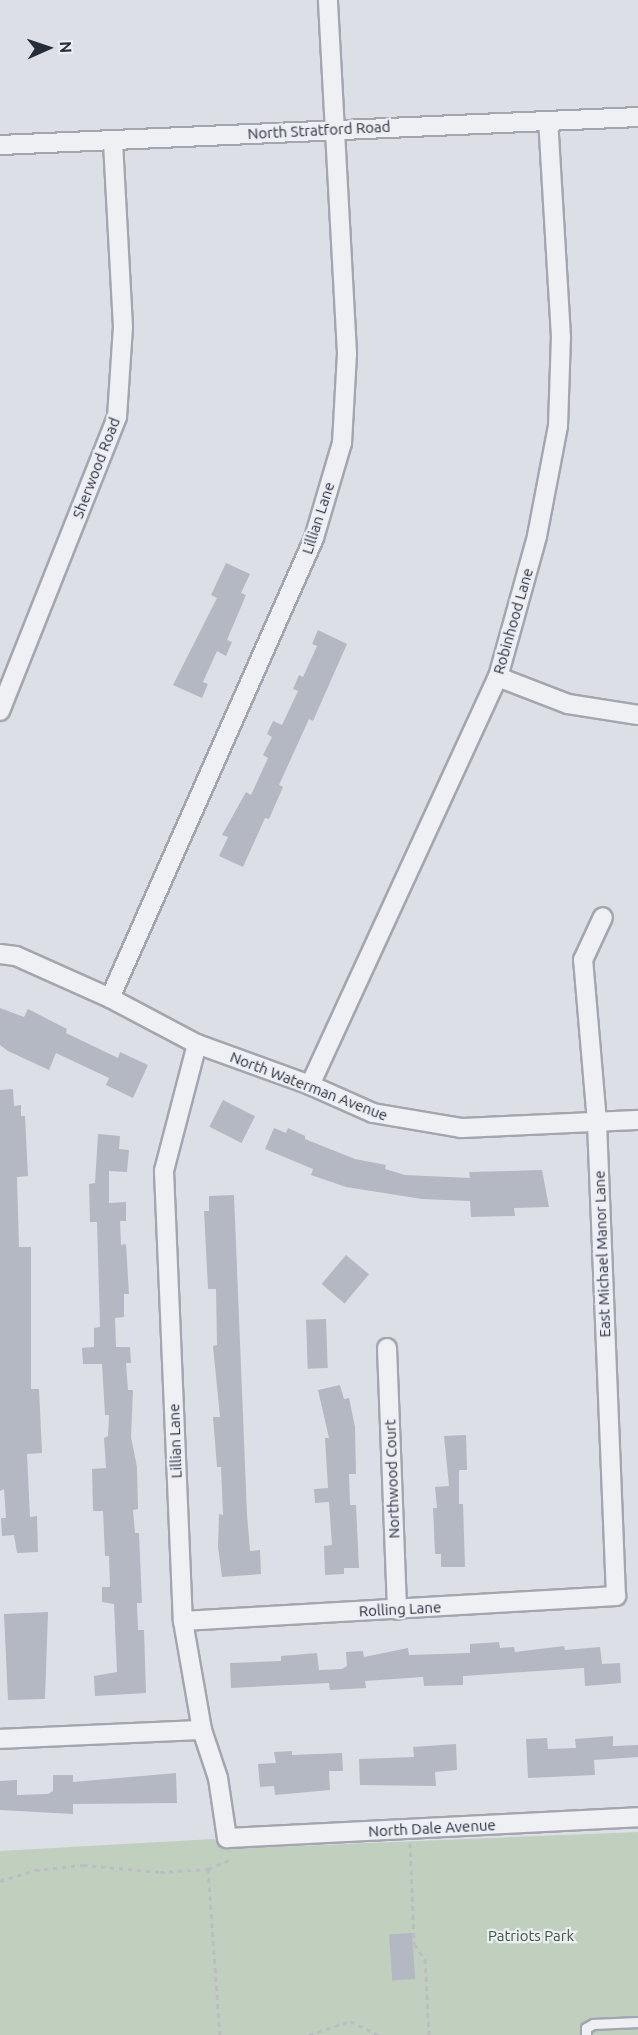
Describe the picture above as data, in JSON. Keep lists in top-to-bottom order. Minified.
{"streets":{"street":["North Stratford Road","Sherwood Road","Lillian Lane","Robinhood Lane","North Waterman Avenue","East Michael Manor Lane","Northwood Court","Rolling Lane","North Dale Avenue"]},"crossings":[["North Stratford Road","Sherwood Road"],["North Stratford Road","Lillian Lane"],["North Stratford Road","Robinhood Lane"],["Lillian Lane","North Waterman Avenue"],["Lillian Lane","Rolling Lane"],["Lillian Lane","North Dale Avenue"],["Robinhood Lane","North Waterman Avenue"],["North Waterman Avenue","East Michael Manor Lane"],["East Michael Manor Lane","Rolling Lane"],["Northwood Court","Rolling Lane"]],"parks":["Patriots Park"],"north":"right"}
